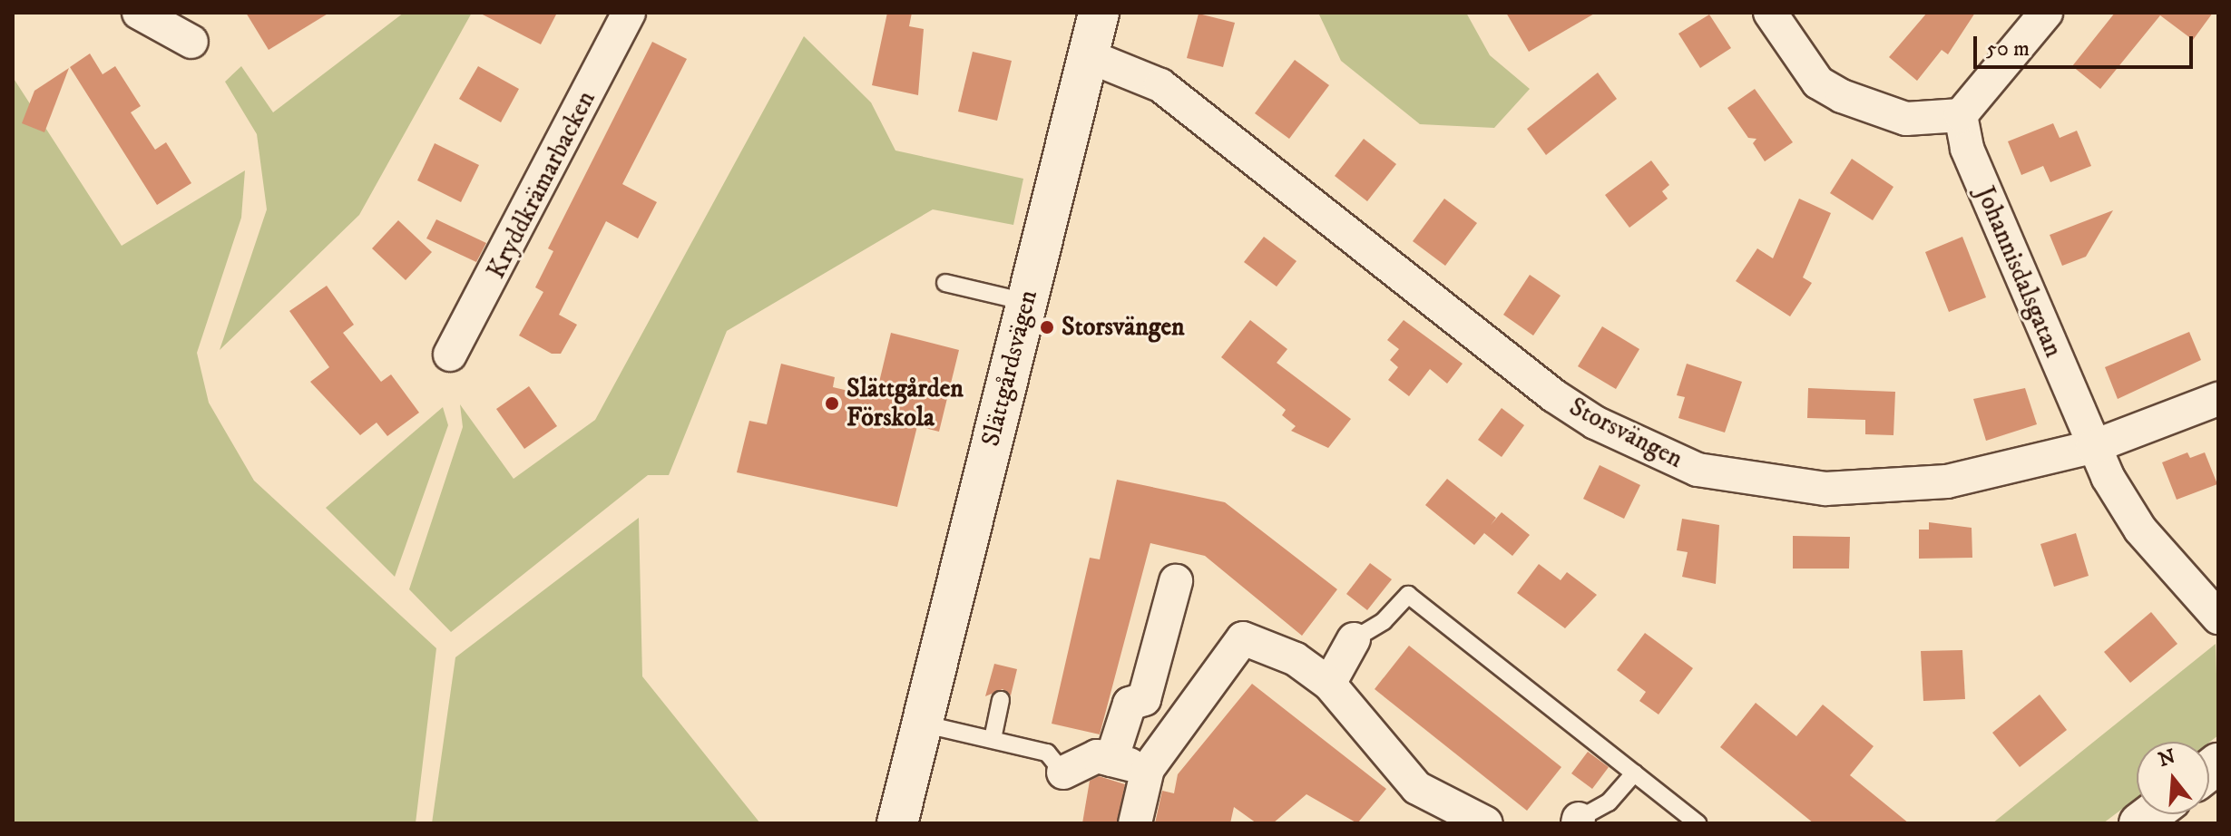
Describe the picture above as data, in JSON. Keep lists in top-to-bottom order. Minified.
{"streets":{"street":["Kryddkrämarbacken","Johannisdalsgatan","Slättgårdsvägen","Storsvängen"]},"crossings":[["Johannisdalsgatan","Storsvängen"],["Slättgårdsvägen","Storsvängen"]],"places":["Storsvängen","Slättgården Förskola"],"scale_bar":"50 m","north":"top"}
